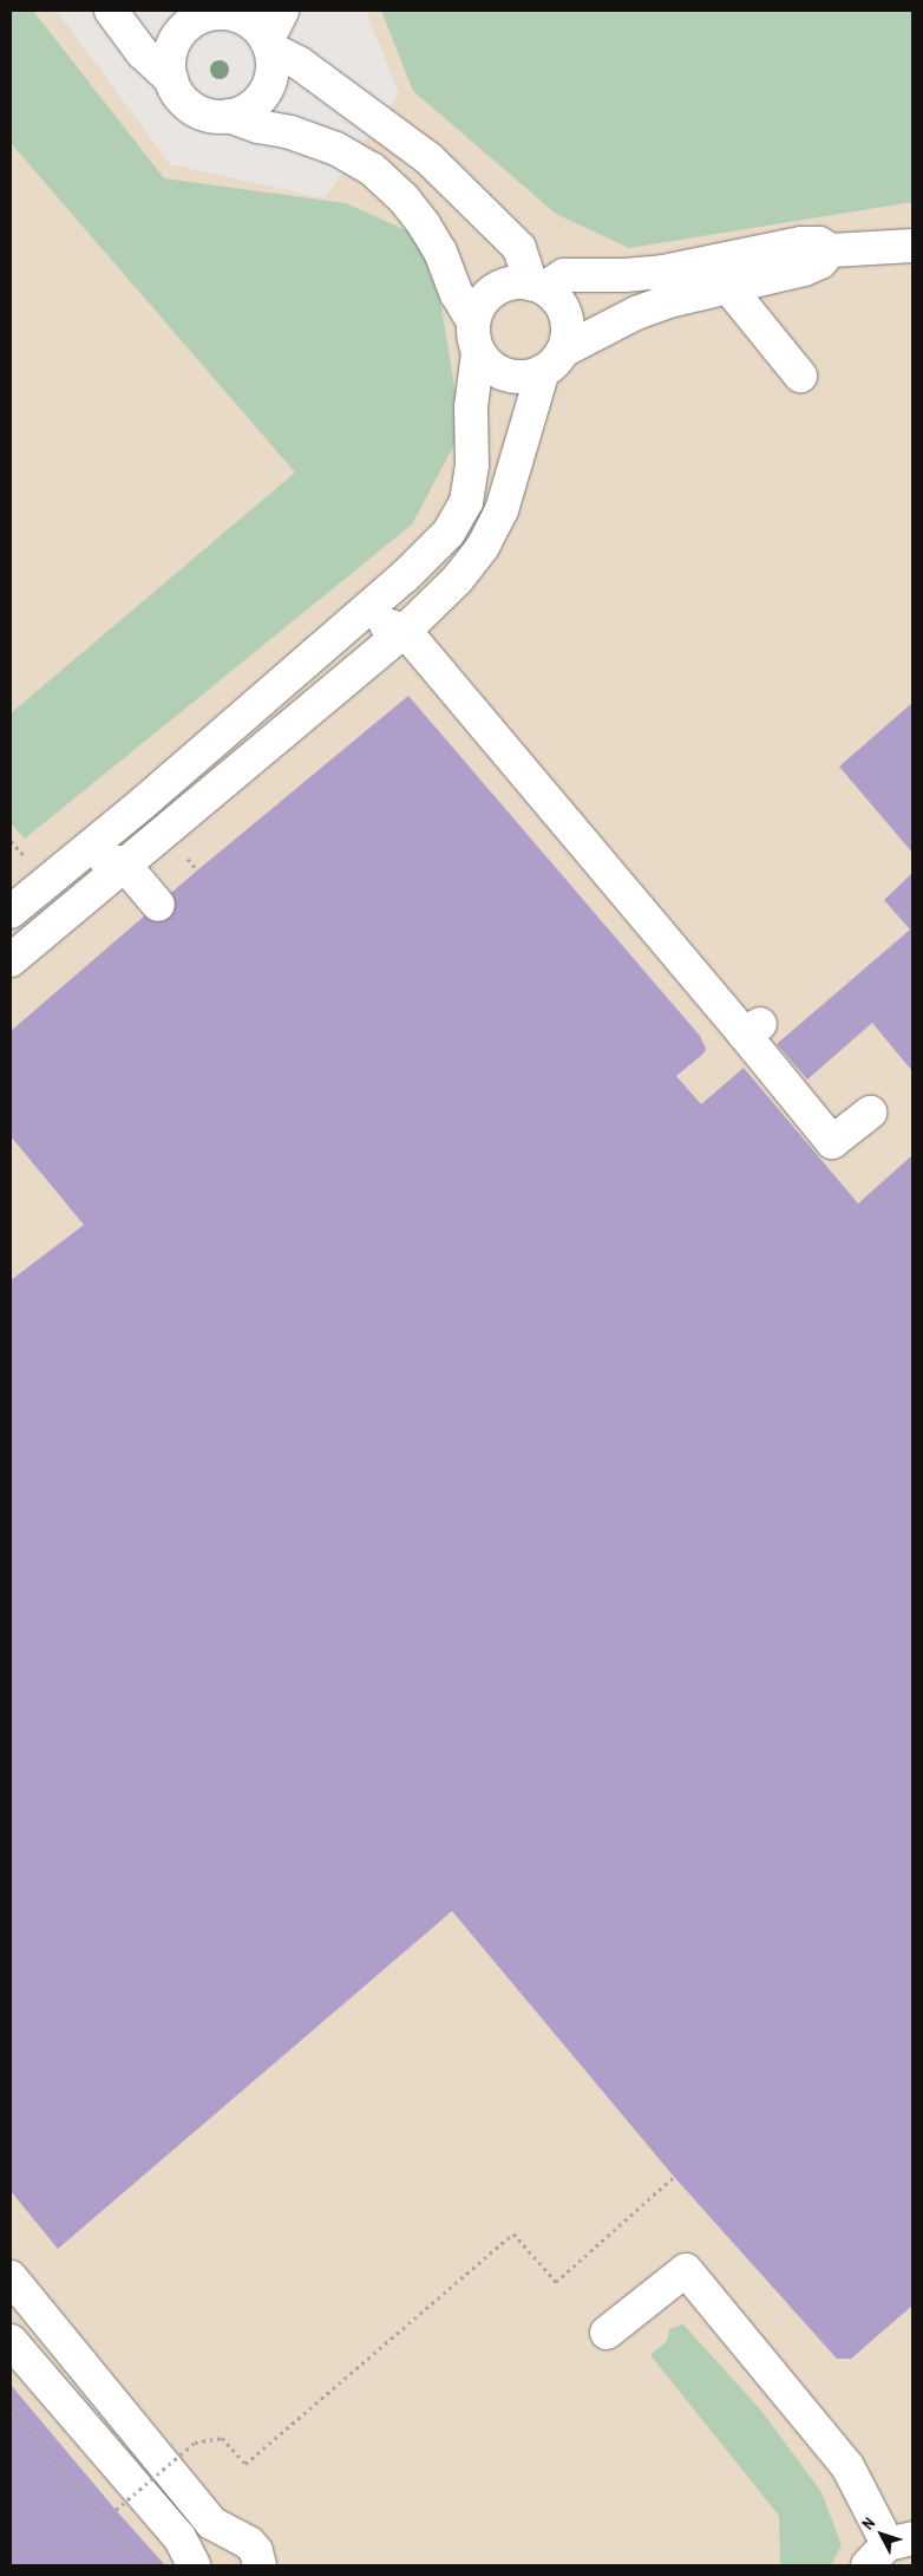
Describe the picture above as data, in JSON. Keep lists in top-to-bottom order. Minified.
{"north":"top left"}
